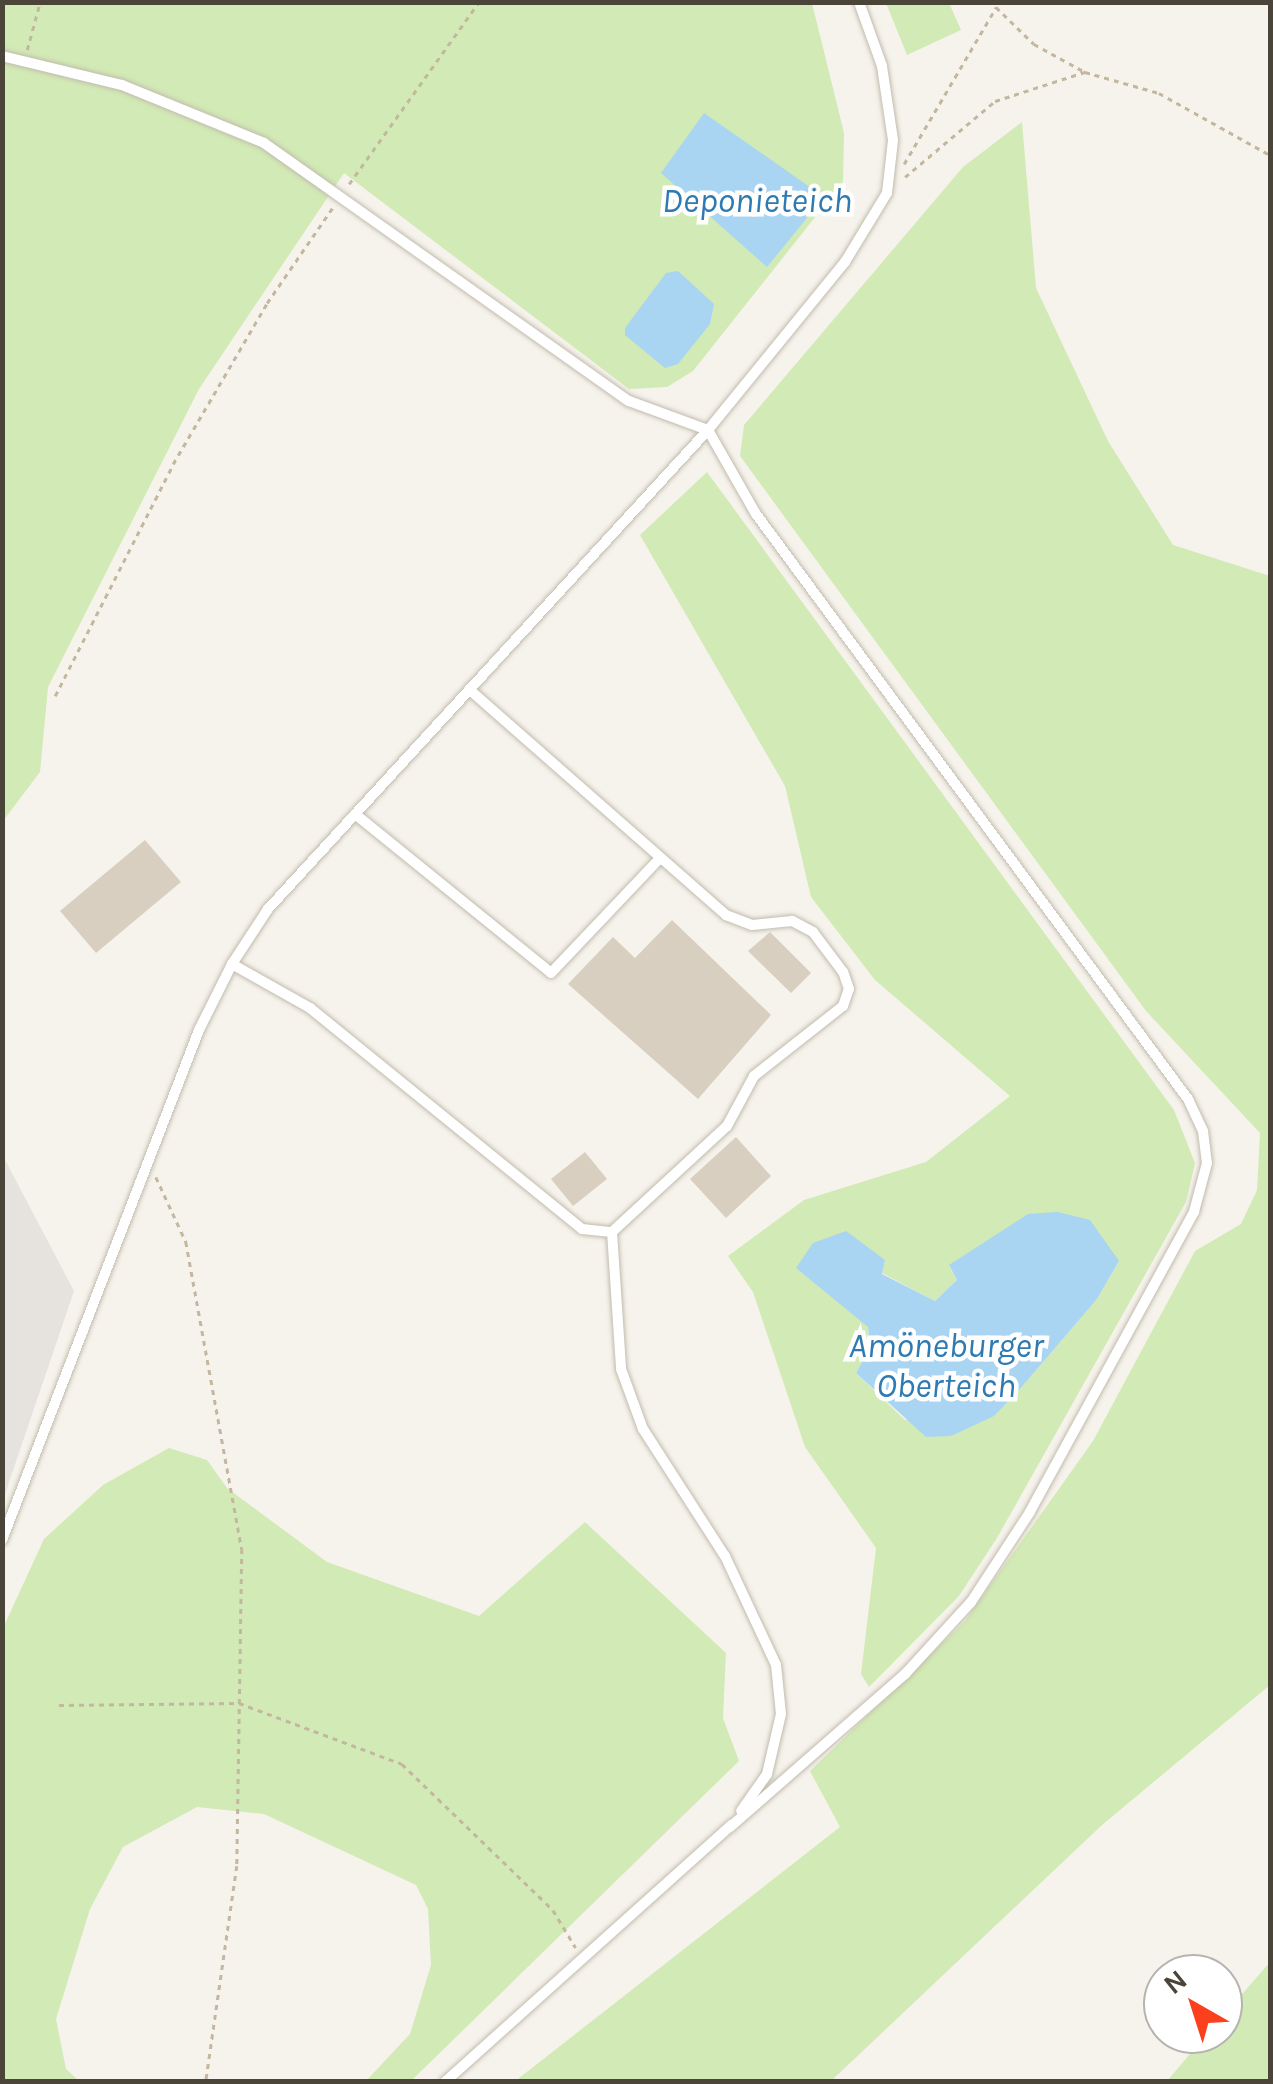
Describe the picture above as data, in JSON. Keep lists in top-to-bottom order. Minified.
{"water":["Deponieteich","Amöneburger Oberteich"],"north":"top left"}
